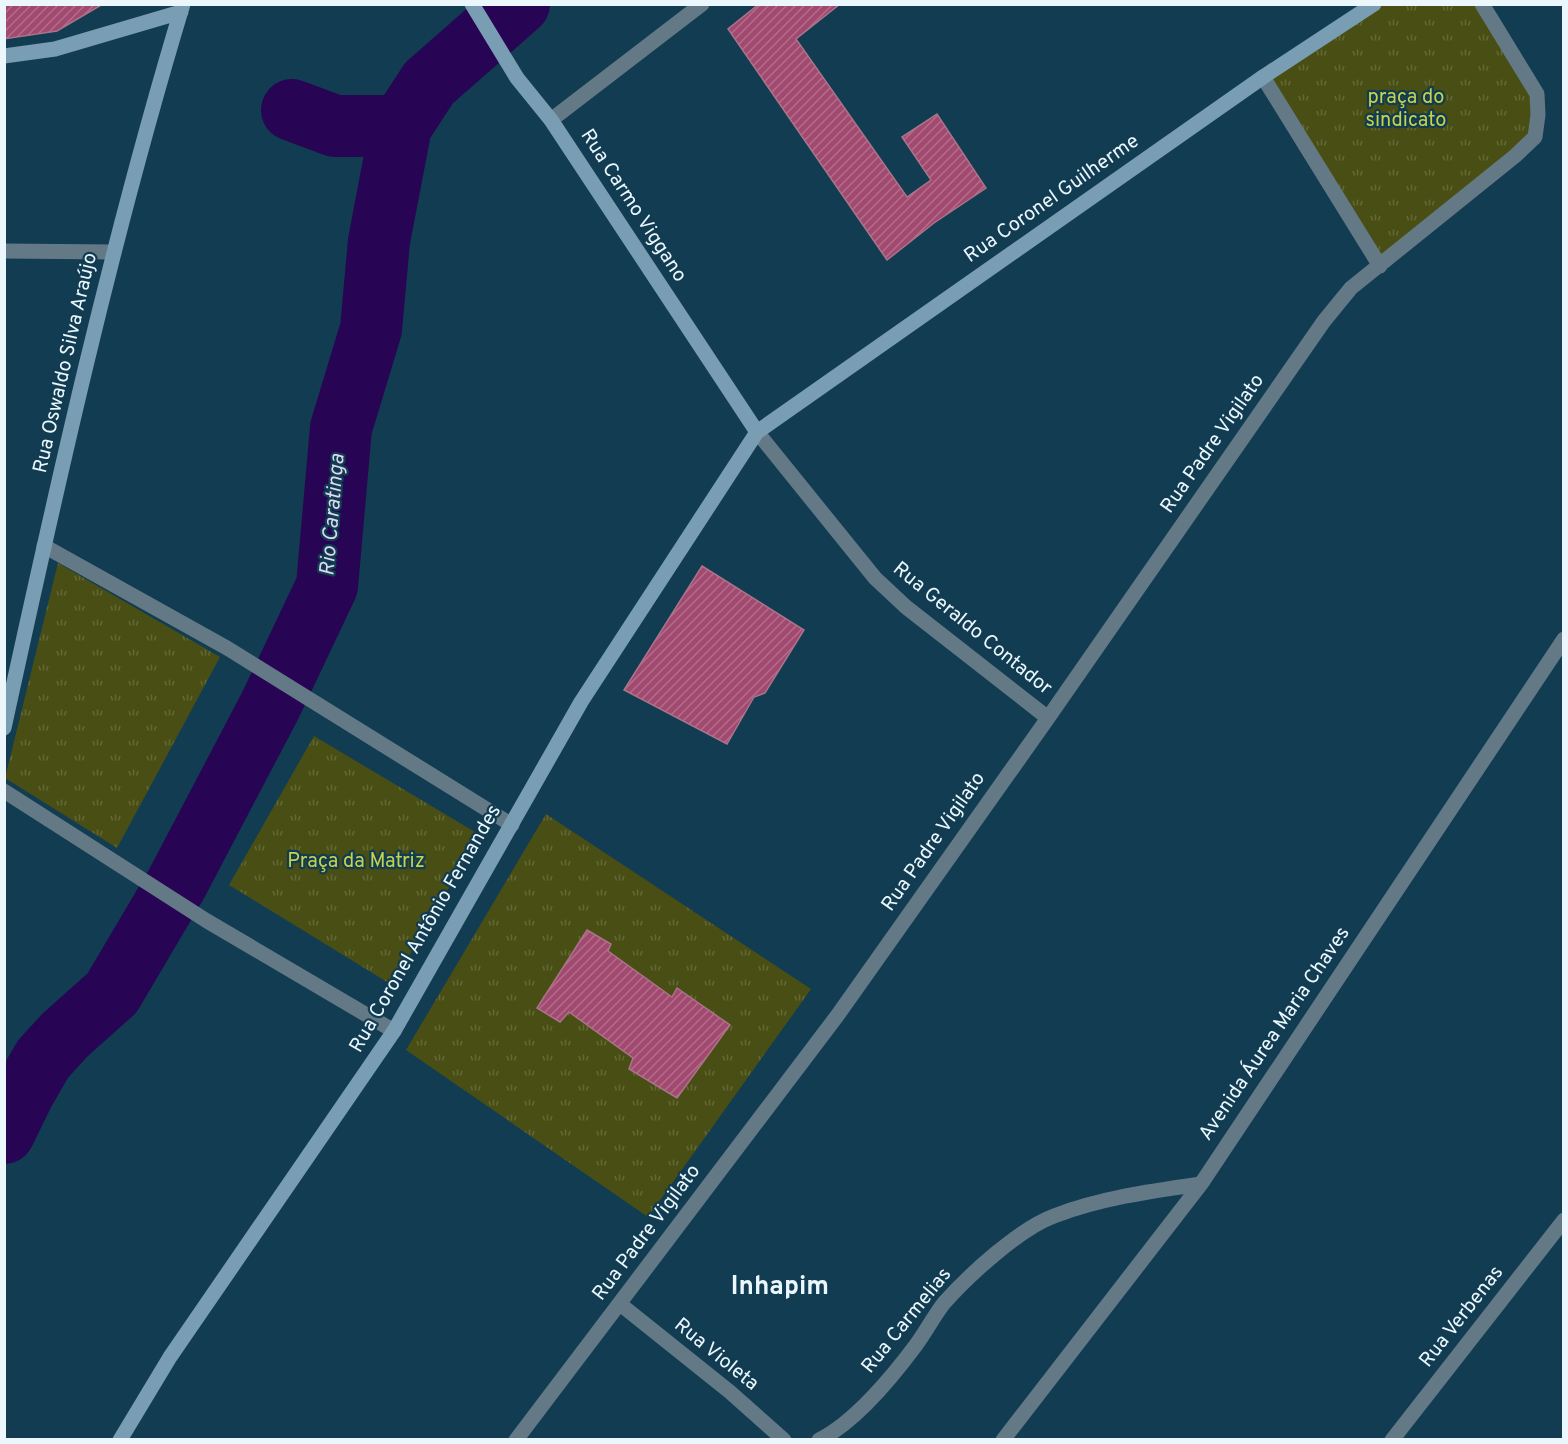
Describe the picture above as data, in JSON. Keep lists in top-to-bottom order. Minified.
{"streets":{"street":["Rua Coronel Guilherme","Rua Carmo Viggano","Rua Oswaldo Silva Araújo","Rua Padre Vigilato","Rua Geraldo Contador","Rua Coronel Antônio Fernandes","Avenida Áurea Maria Chaves","Rua Verbenas","Rua Carmelias","Rua Violeta"]},"crossings":[["Rua Coronel Guilherme","Rua Carmo Viggano"],["Rua Coronel Guilherme","Rua Geraldo Contador"],["Rua Coronel Guilherme","Rua Coronel Antônio Fernandes"],["Rua Carmo Viggano","Rua Geraldo Contador"],["Rua Carmo Viggano","Rua Coronel Antônio Fernandes"],["Rua Padre Vigilato","Rua Geraldo Contador"],["Rua Padre Vigilato","Rua Violeta"],["Rua Geraldo Contador","Rua Coronel Antônio Fernandes"],["Avenida Áurea Maria Chaves","Rua Carmelias"]],"districts":["Inhapim"],"water":["Rio Caratinga"],"parks":["praça do sindicato","Praça da Matriz"]}
